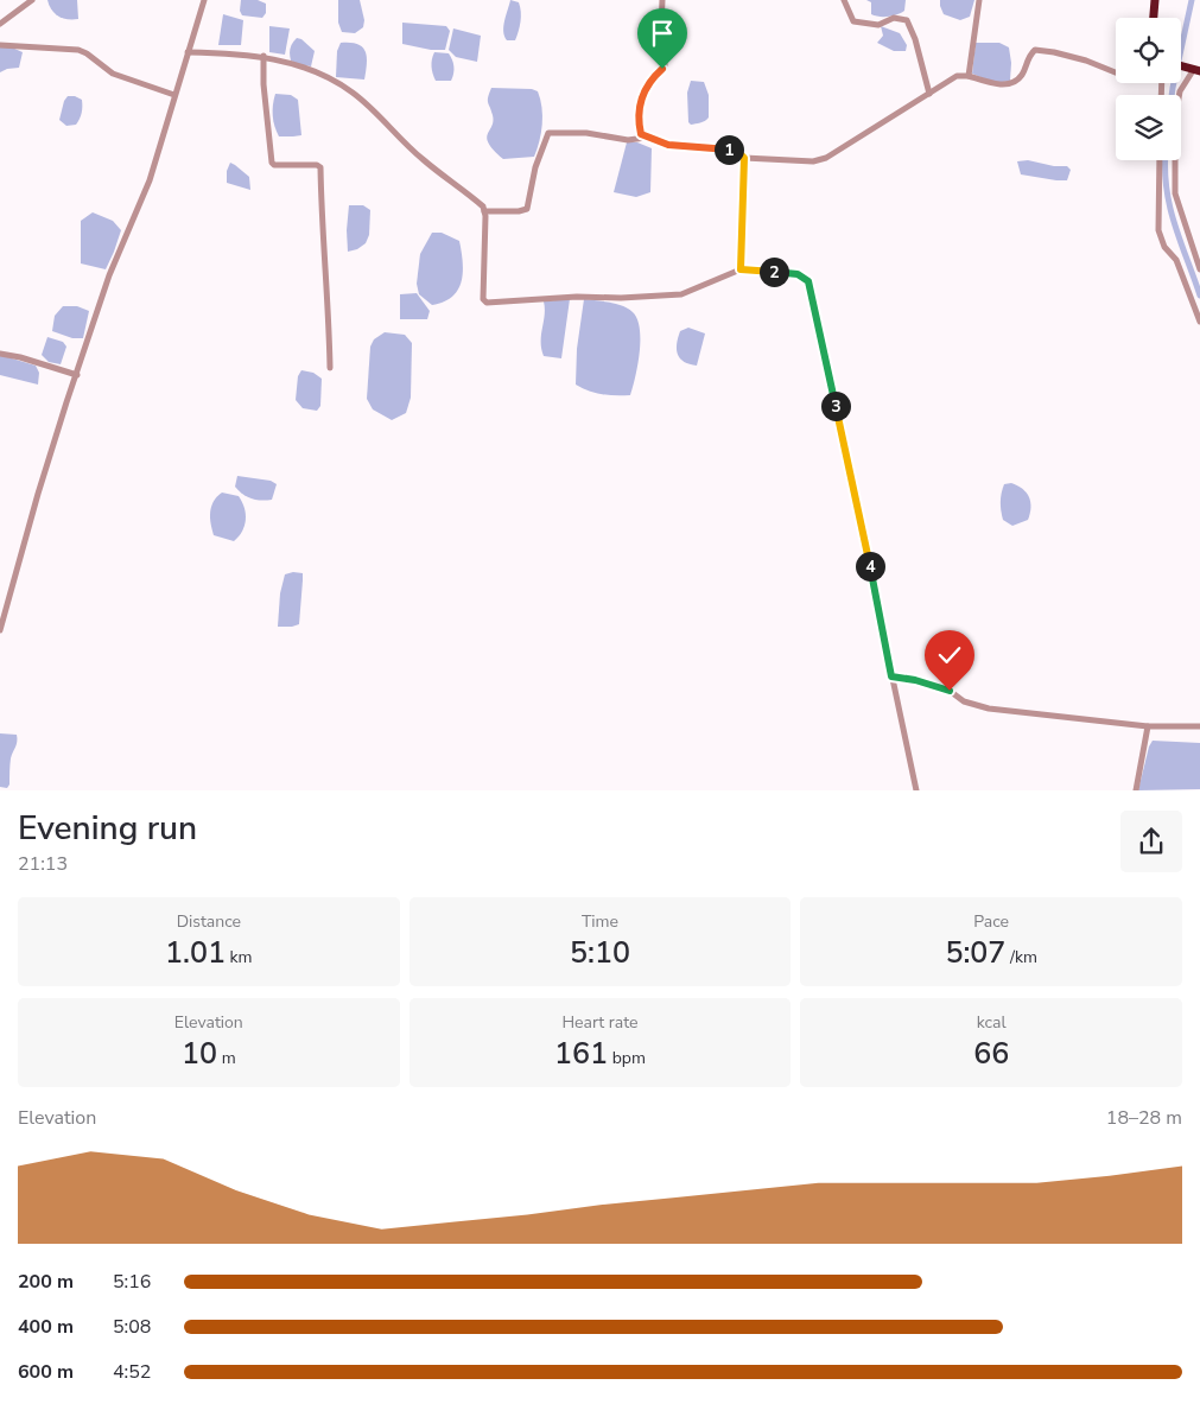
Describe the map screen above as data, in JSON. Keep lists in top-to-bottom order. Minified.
{"page":{"pins":["1","2","3","4"],"heading":["Evening run","21:13"],"stats":[["Distance","1.01 km"],["Time","5:10"],["Pace","5:07 /km"],["Elevation","10 m"],["Heart rate","161 bpm"],["kcal","66"]],"chart":["Elevation","18–28 m"],"list":[{"name":"200 m","note":"5:16"},{"name":"400 m","note":"5:08"},{"name":"600 m","note":"4:52"}]}}
